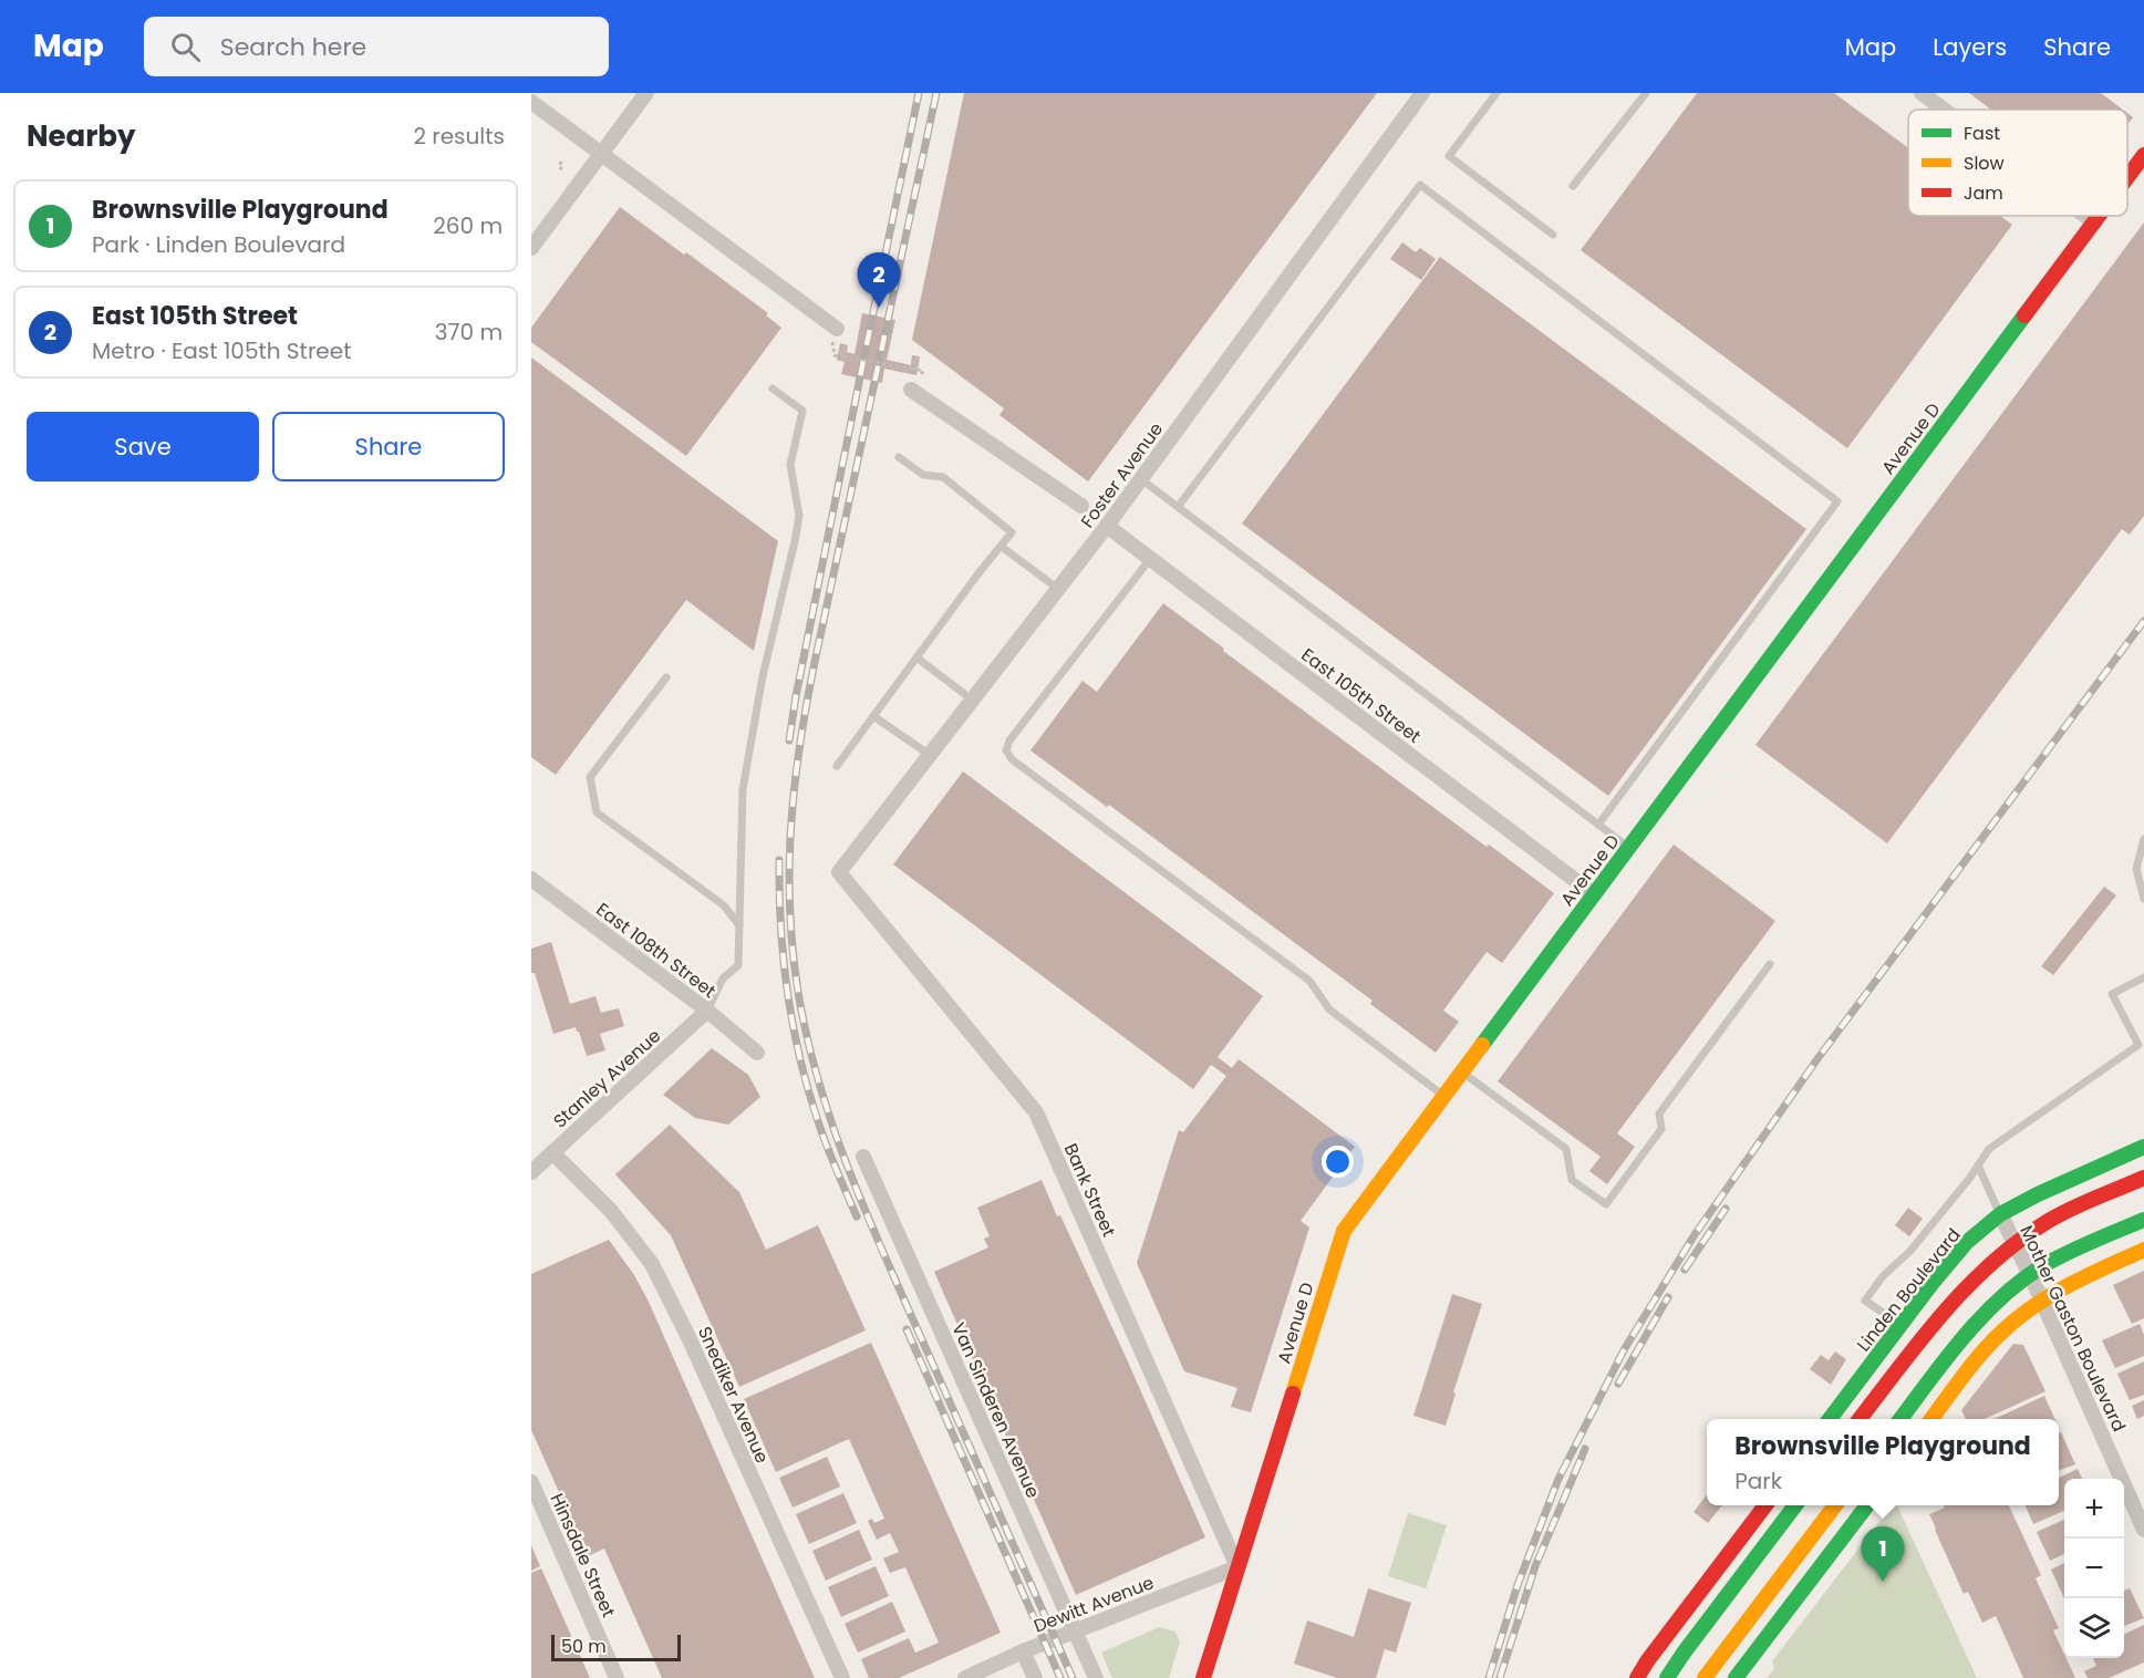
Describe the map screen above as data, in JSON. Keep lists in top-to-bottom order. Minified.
{"streets":{"main road":["Avenue D","Linden Boulevard"],"street":["Foster Avenue","East 105th Street","East 108th Street","Stanley Avenue","Bank Street","Mother Gaston Boulevard","Snediker Avenue","Van Sinderen Avenue","Hinsdale Street","Dewitt Avenue"]},"crossings":[["Avenue D","East 105th Street"],["Avenue D","Bank Street"],["Avenue D","Dewitt Avenue"],["Foster Avenue","East 105th Street"],["Foster Avenue","Bank Street"],["East 108th Street","Stanley Avenue"],["Stanley Avenue","Snediker Avenue"],["Bank Street","Dewitt Avenue"],["Linden Boulevard","Mother Gaston Boulevard"],["Van Sinderen Avenue","Dewitt Avenue"]],"legend":["Fast","Slow","Jam"],"scale_bar":"50 m","page":{"header":"Map","search":"Search here","nav":["Map","Layers","Share"],"heading":["Nearby","2 results"],"list":[{"mark":"1","name":"Brownsville Playground","note":"Park · Linden Boulevard","value":"260 m"},{"mark":"2","name":"East 105th Street","note":"Metro · East 105th Street","value":"370 m"}],"pins":["2","1"],"buttons":["Save","Share"],"popup":["Brownsville Playground","Park"],"map_buttons":["+","−"],"scale":"50 m"}}
